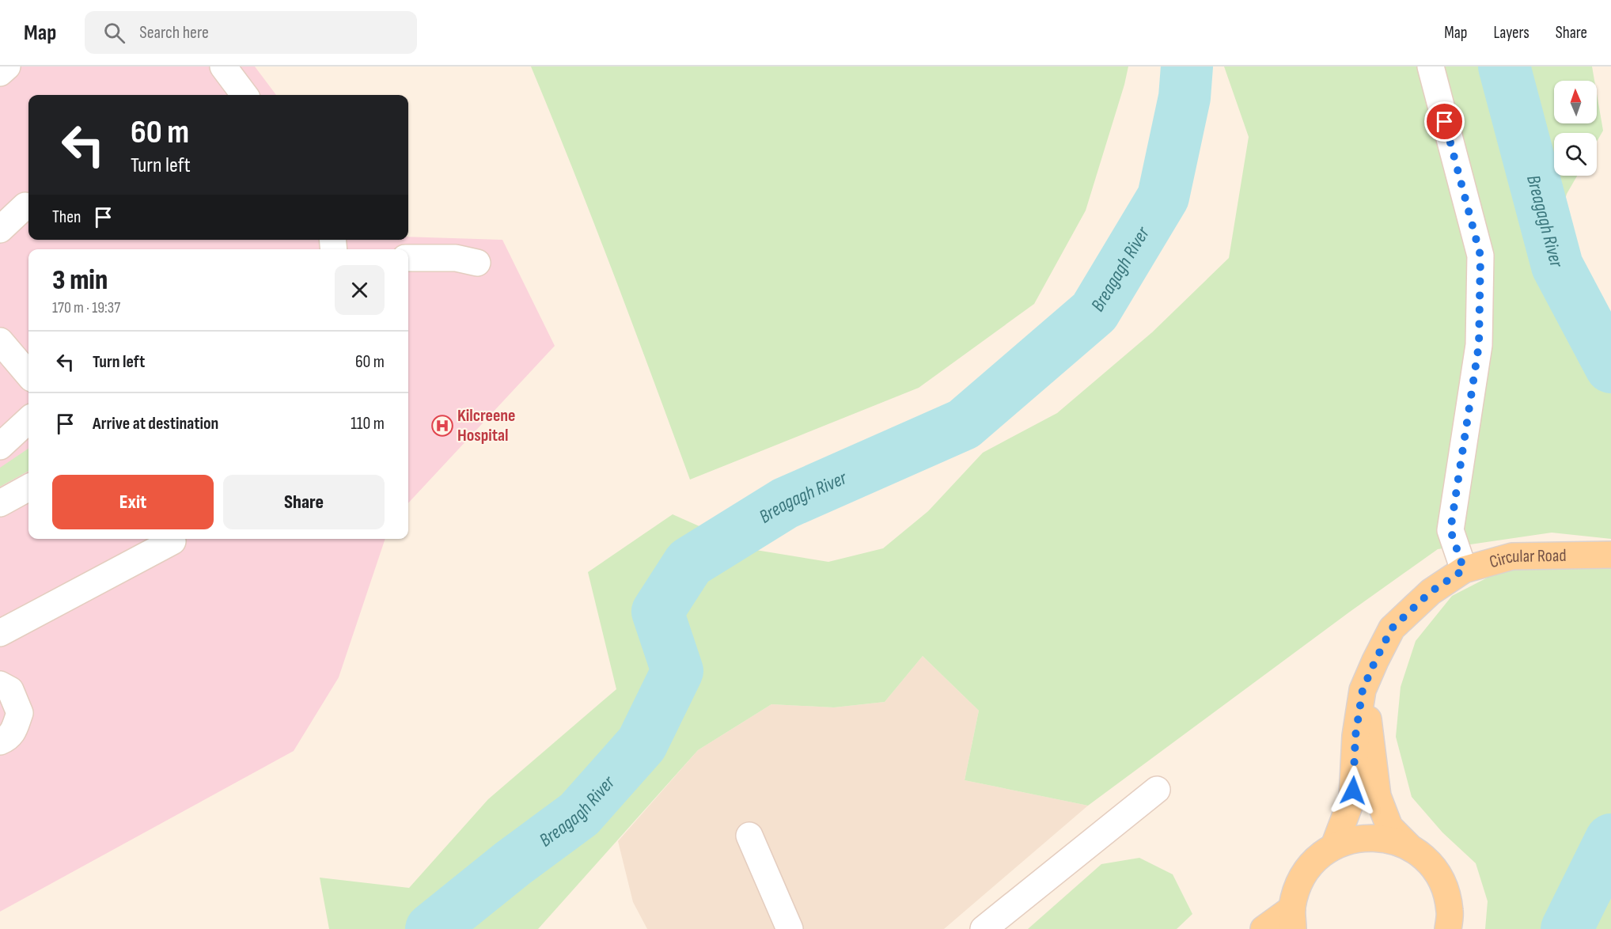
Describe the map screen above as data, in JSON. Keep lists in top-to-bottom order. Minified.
{"streets":{"main road":["Circular Road"]},"water":["Breagagh River"],"places":{"hospital":["Kilcreene Hospital"]},"north":"top","page":{"header":"Map","search":"Search here","nav":["Map","Layers","Share"],"turn":["60 m","Turn left"],"then":"Then","heading":["3 min","170 m · 19:37"],"list":[{"name":"Turn left","value":"60 m"},{"name":"Arrive at destination","value":"110 m"}],"buttons":["Exit","Share"]}}
